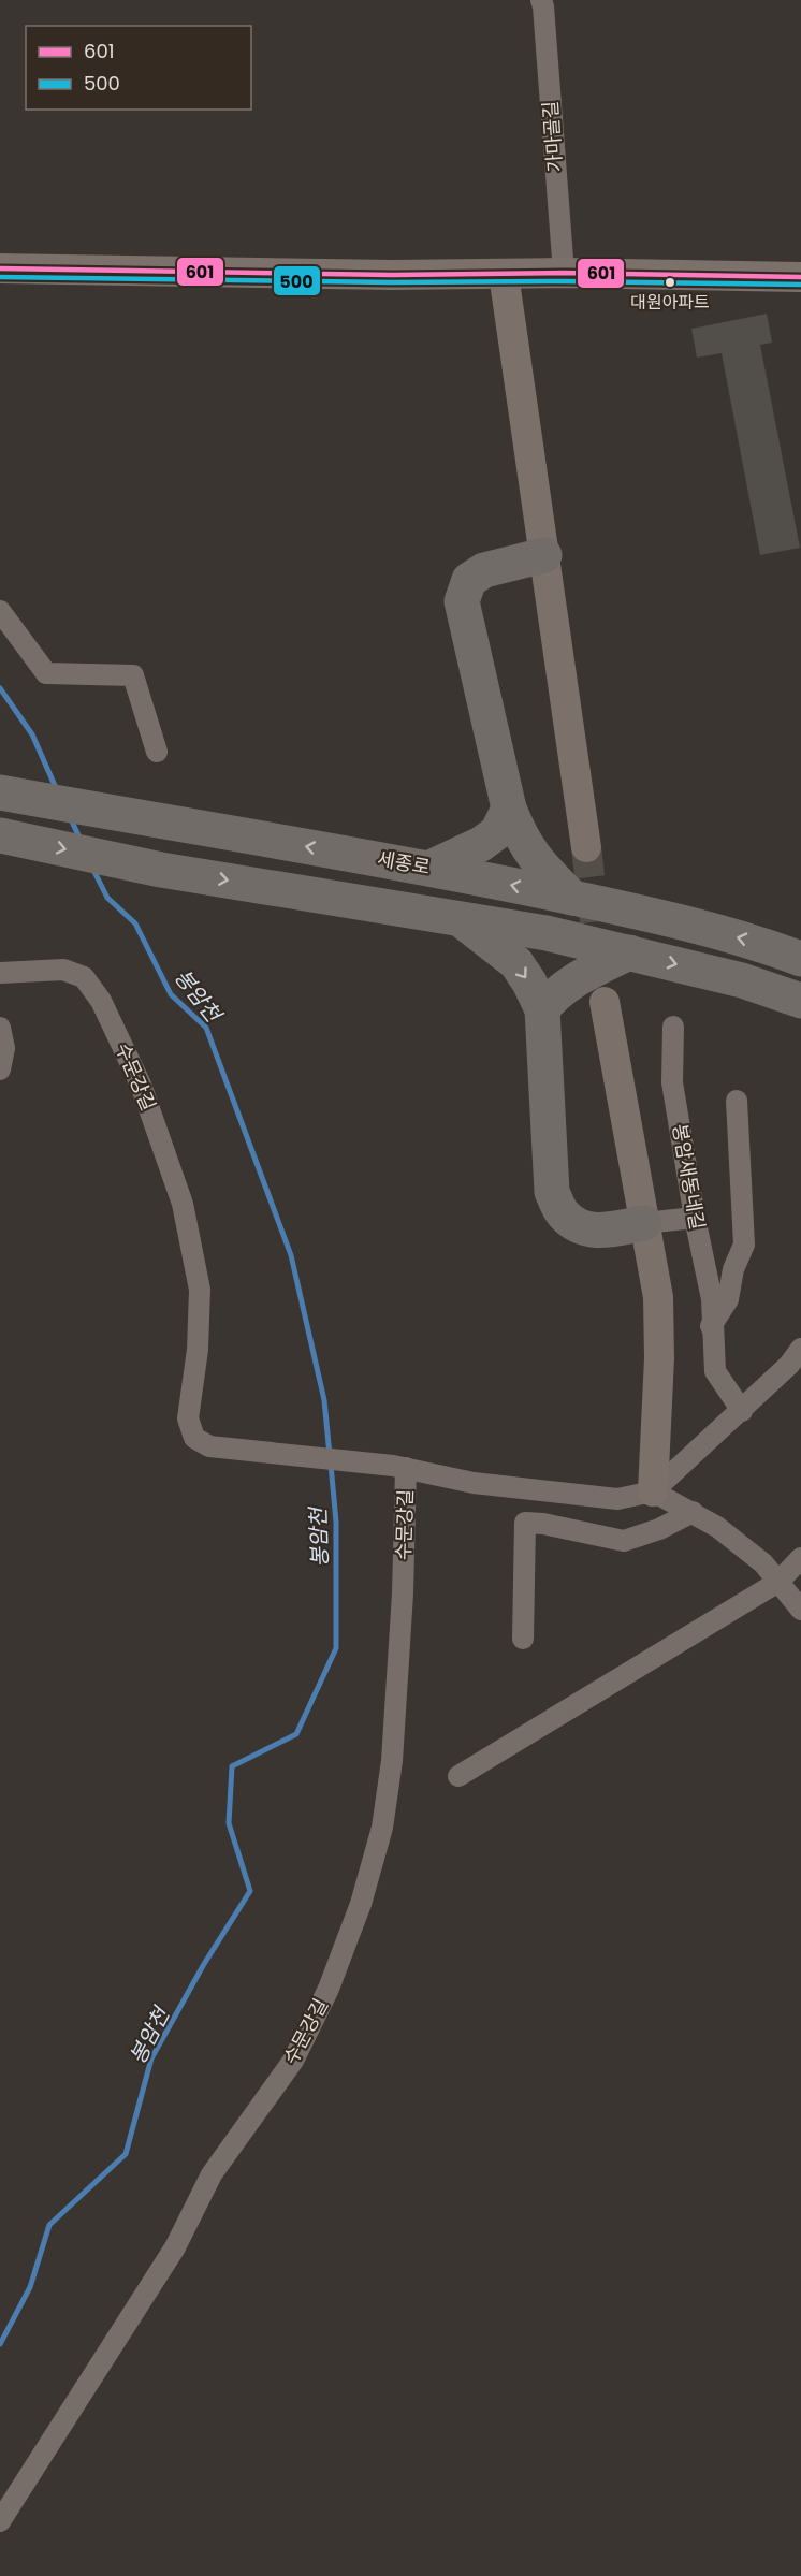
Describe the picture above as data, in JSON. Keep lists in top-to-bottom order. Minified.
{"streets":{"highway":["세종로"],"street":["가마골길","수문강길","봉암새동네길"]},"water":["봉암천"],"places":["대원아파트"],"lines":["transit line 601","transit line 500"],"legend":["601","500"]}
